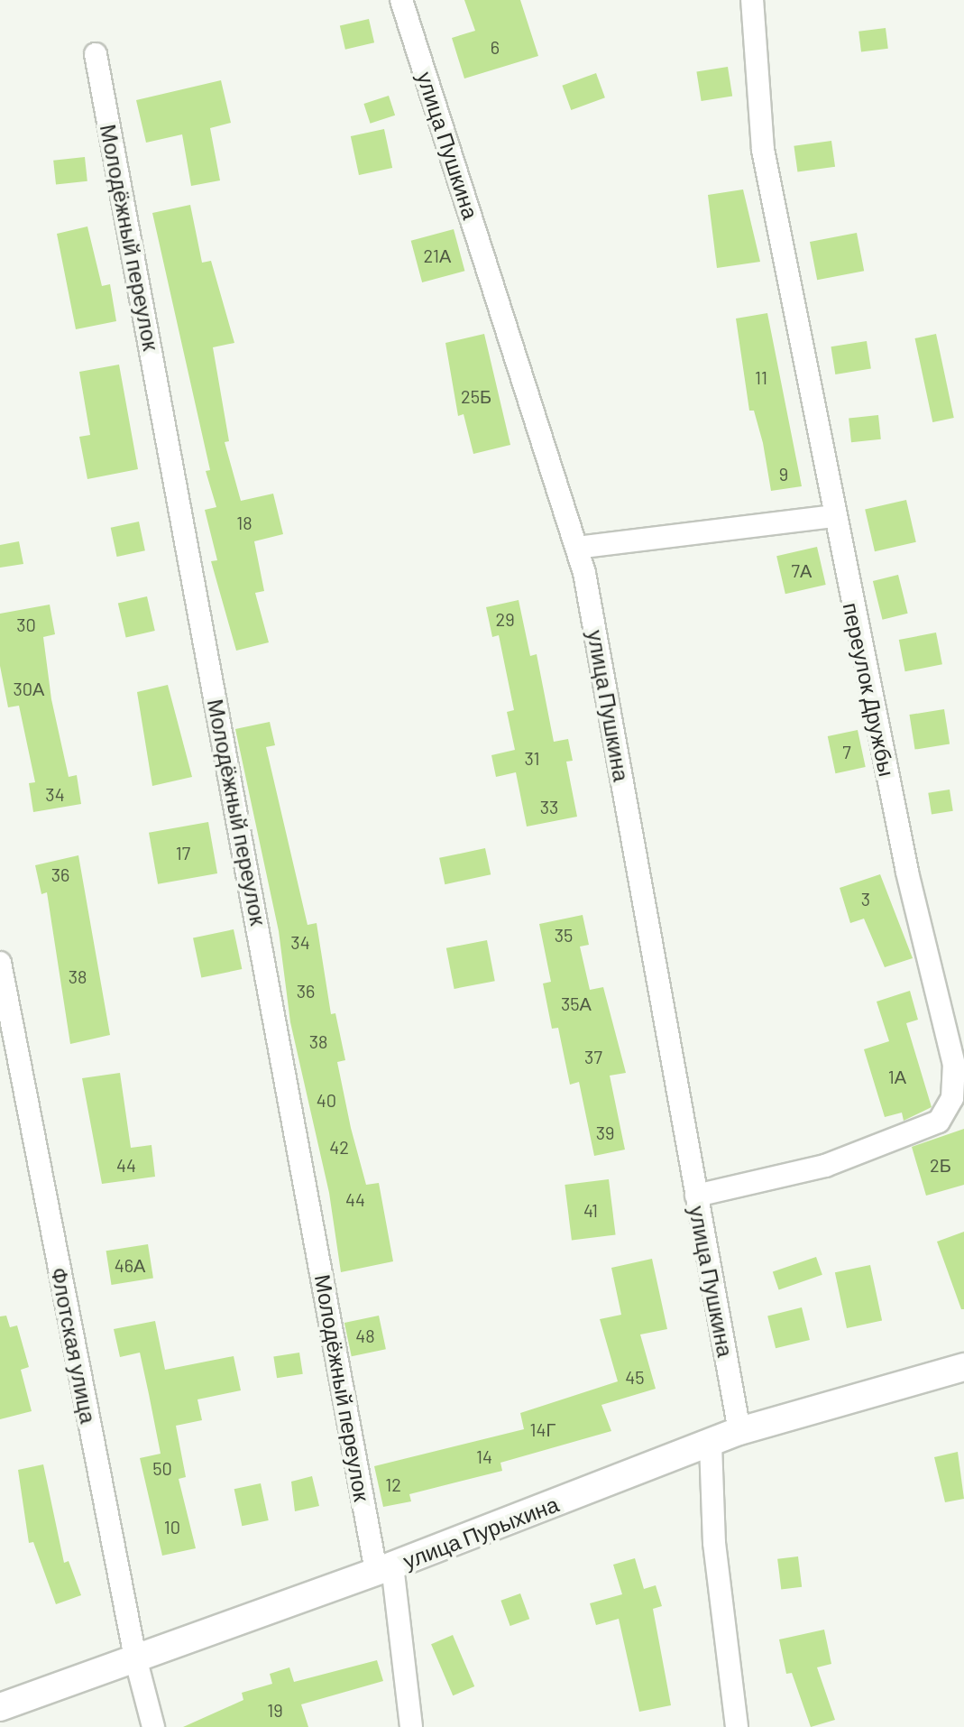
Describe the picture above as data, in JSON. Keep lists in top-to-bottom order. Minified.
{"streets":{"street":["улица Пушкина","Молодёжный переулок","переулок Дружбы","Флотская улица","улица Пурыхина"]},"crossings":[["улица Пушкина","переулок Дружбы"],["улица Пушкина","улица Пурыхина"],["Молодёжный переулок","улица Пурыхина"],["Флотская улица","улица Пурыхина"]],"house_numbers":["6","21А","11","25Б","9","18","7А","29","30","30А","7","31","34","33","17","36","3","35","34","38","36","35А","38","37","1А","40","39","42","44","2Б","44","41","46А","48","45","14Г","14","50","12","10","19"]}
